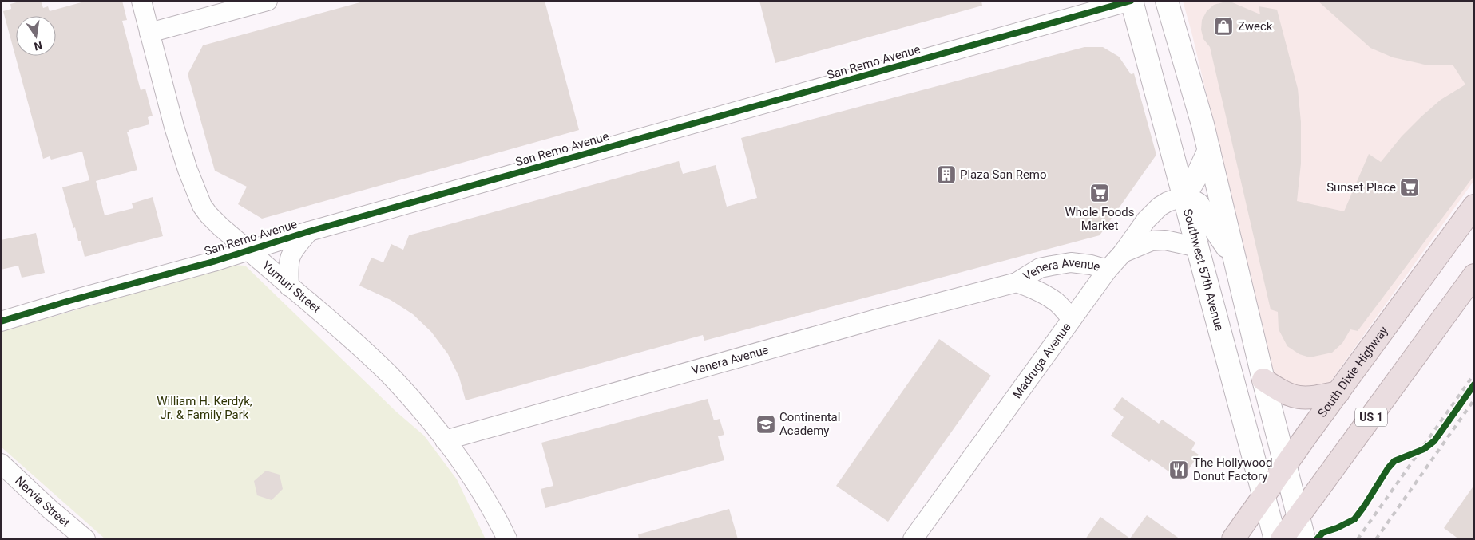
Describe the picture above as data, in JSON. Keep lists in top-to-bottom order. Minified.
{"streets":{"highway":["South Dixie Highway","US 1"],"main road":["Southwest 57th Avenue"],"street":["San Remo Avenue","Venera Avenue","Yumuri Street","Madruga Avenue","Nervia Street"]},"crossings":[["San Remo Avenue","Southwest 57th Avenue"],["San Remo Avenue","Yumuri Street"],["Southwest 57th Avenue","Madruga Avenue"],["Southwest 57th Avenue","South Dixie Highway"],["Venera Avenue","Yumuri Street"],["Venera Avenue","Madruga Avenue"]],"parks":["William H. Kerdyk, Jr. & Family Park"],"places":{"shop":["Zweck"],"building":["Plaza San Remo"],"supermarket":["Sunset Place","Whole Foods Market"],"school or university":["Continental Academy"],"restaurant":["The Hollywood Donut Factory"]},"north":"bottom"}
